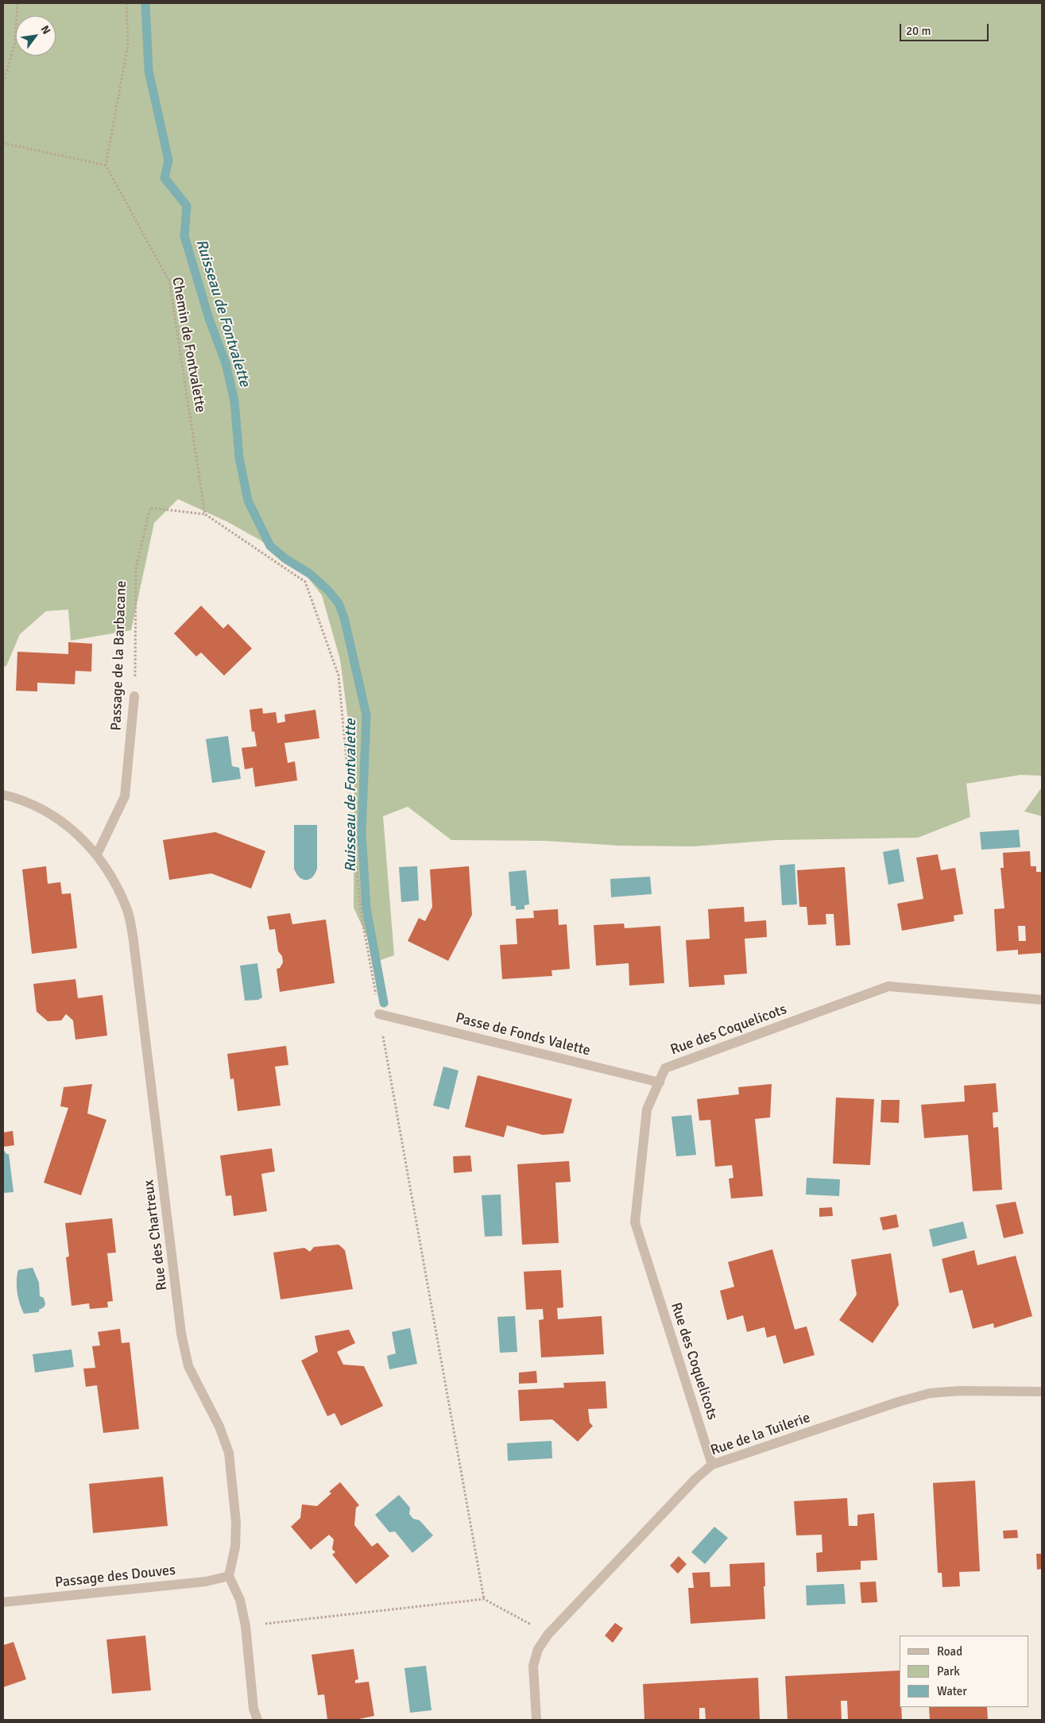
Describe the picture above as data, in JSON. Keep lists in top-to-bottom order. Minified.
{"streets":{"street":["Passage de la Barbacane","Rue des Coquelicots","Passe de Fonds Valette","Rue des Chartreux","Rue de la Tuilerie","Passage des Douves"],"path":["Chemin de Fontvalette"]},"crossings":[["Chemin de Fontvalette","Passage de la Barbacane"],["Passage de la Barbacane","Rue des Chartreux"],["Rue des Coquelicots","Passe de Fonds Valette"],["Rue des Coquelicots","Rue de la Tuilerie"],["Rue des Chartreux","Passage des Douves"]],"water":["Ruisseau de Fontvalette"],"legend":["Road","Park","Water"],"scale_bar":"20 m","north":"top right"}
